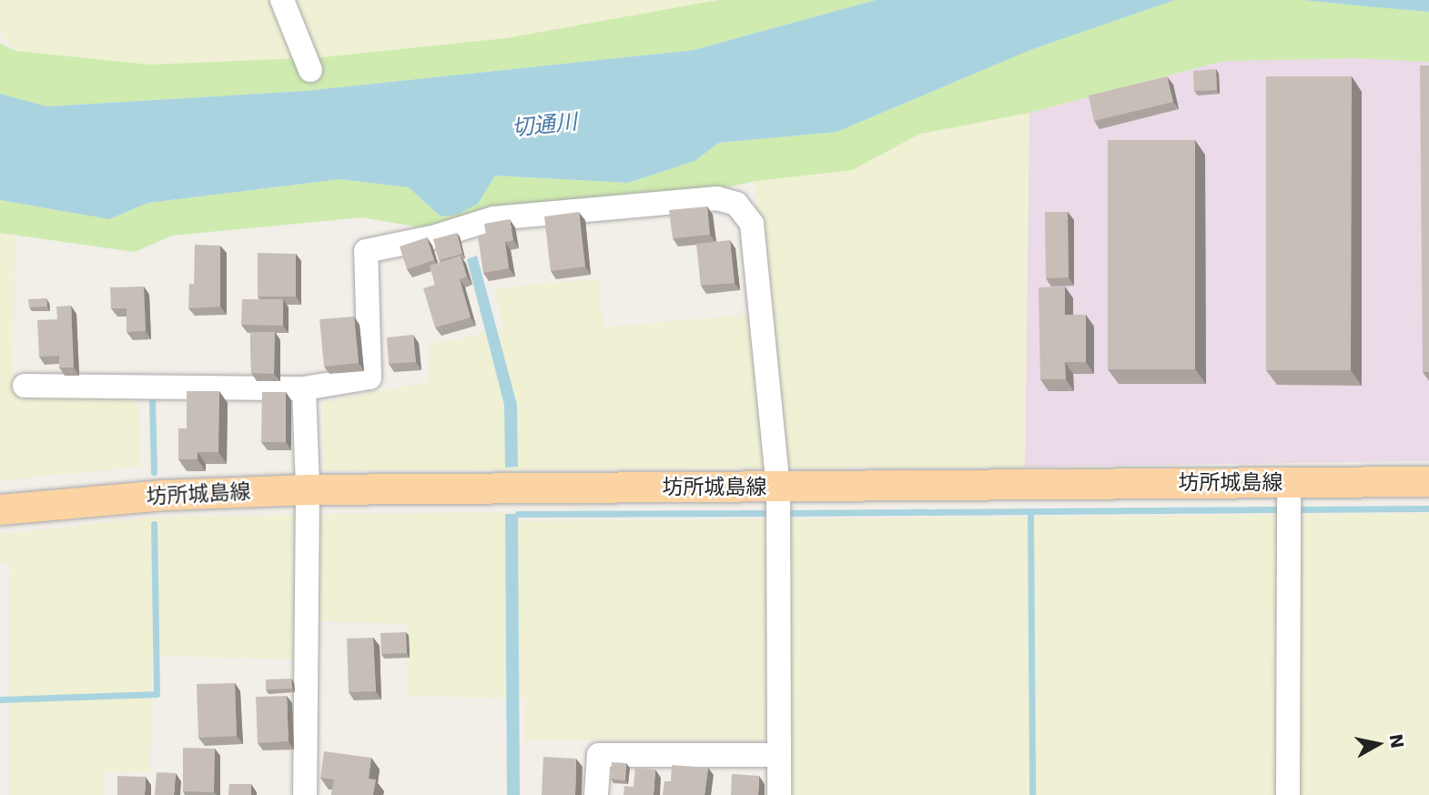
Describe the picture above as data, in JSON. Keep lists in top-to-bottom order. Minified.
{"streets":{"main road":["坊所城島線"]},"water":["切通川"],"north":"right"}
